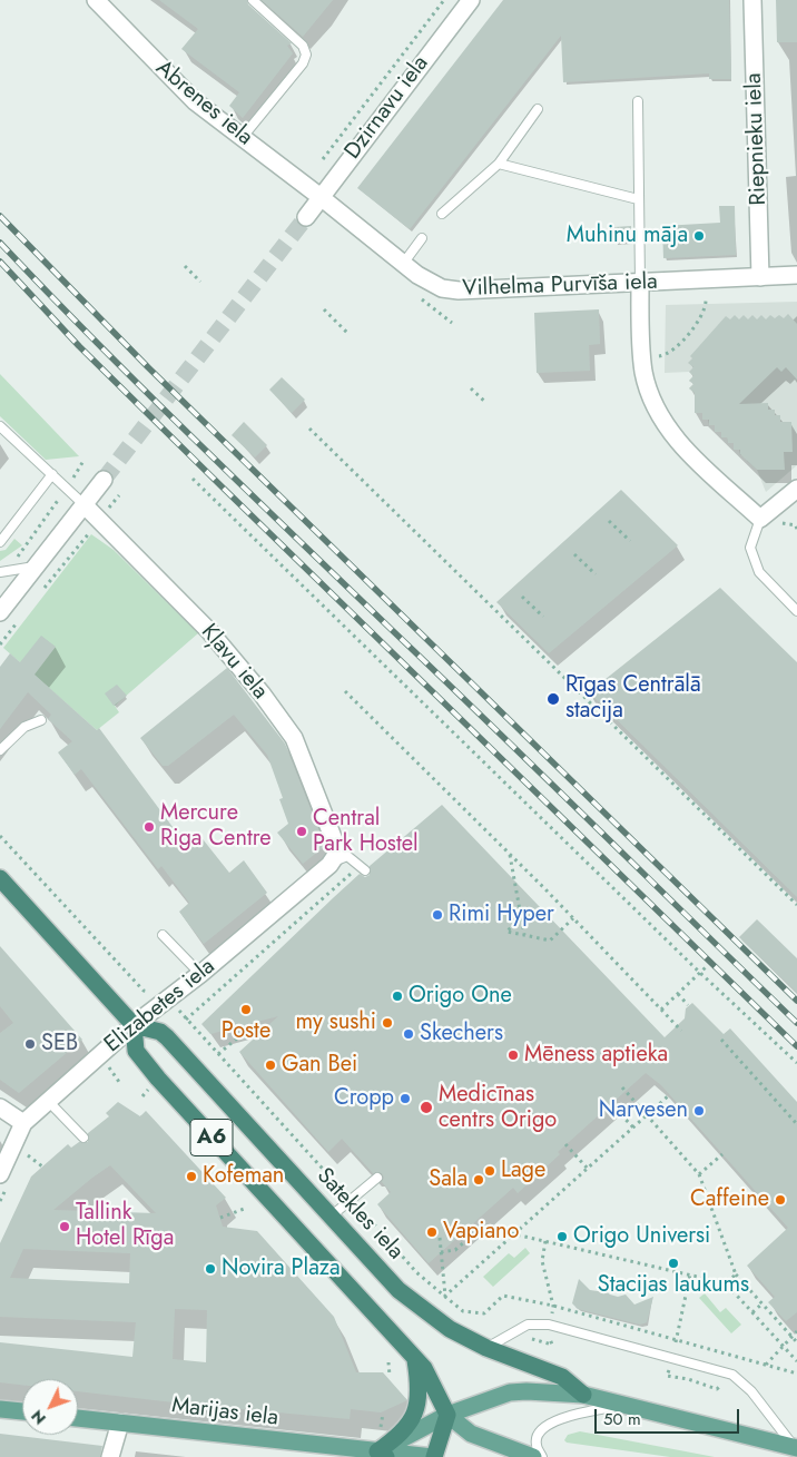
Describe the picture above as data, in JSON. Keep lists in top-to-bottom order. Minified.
{"streets":{"highway":["A6","Satekles iela"],"main road":["Marijas iela"],"street":["Abrenes iela","Dzirnavu iela","Riepnieku iela","Vilhelma Purvīša iela","Kļavu iela","Elizabetes iela"]},"crossings":[["Abrenes iela","Dzirnavu iela"],["Abrenes iela","Vilhelma Purvīša iela"],["Dzirnavu iela","Vilhelma Purvīša iela"],["Riepnieku iela","Vilhelma Purvīša iela"],["Kļavu iela","Elizabetes iela"],["Elizabetes iela","A6"],["Elizabetes iela","Satekles iela"],["A6","Satekles iela"]],"places":["Muhinu māja","Rīgas Centrālā stacija","Mercure Riga Centre","Central Park Hostel","Rimi Hyper","Origo One","Poste","my sushi","Skechers","SEB","Mēness aptieka","Gan Bei","Cropp","Medicīnas centrs Origo","Narvesen","Lage","Kofeman","Sala","Caffeine","Tallink Hotel Rīga","Vapiano","Origo Universi","Stacijas laukums","Novira Plaza"],"scale_bar":"50 m","north":"bottom left"}
